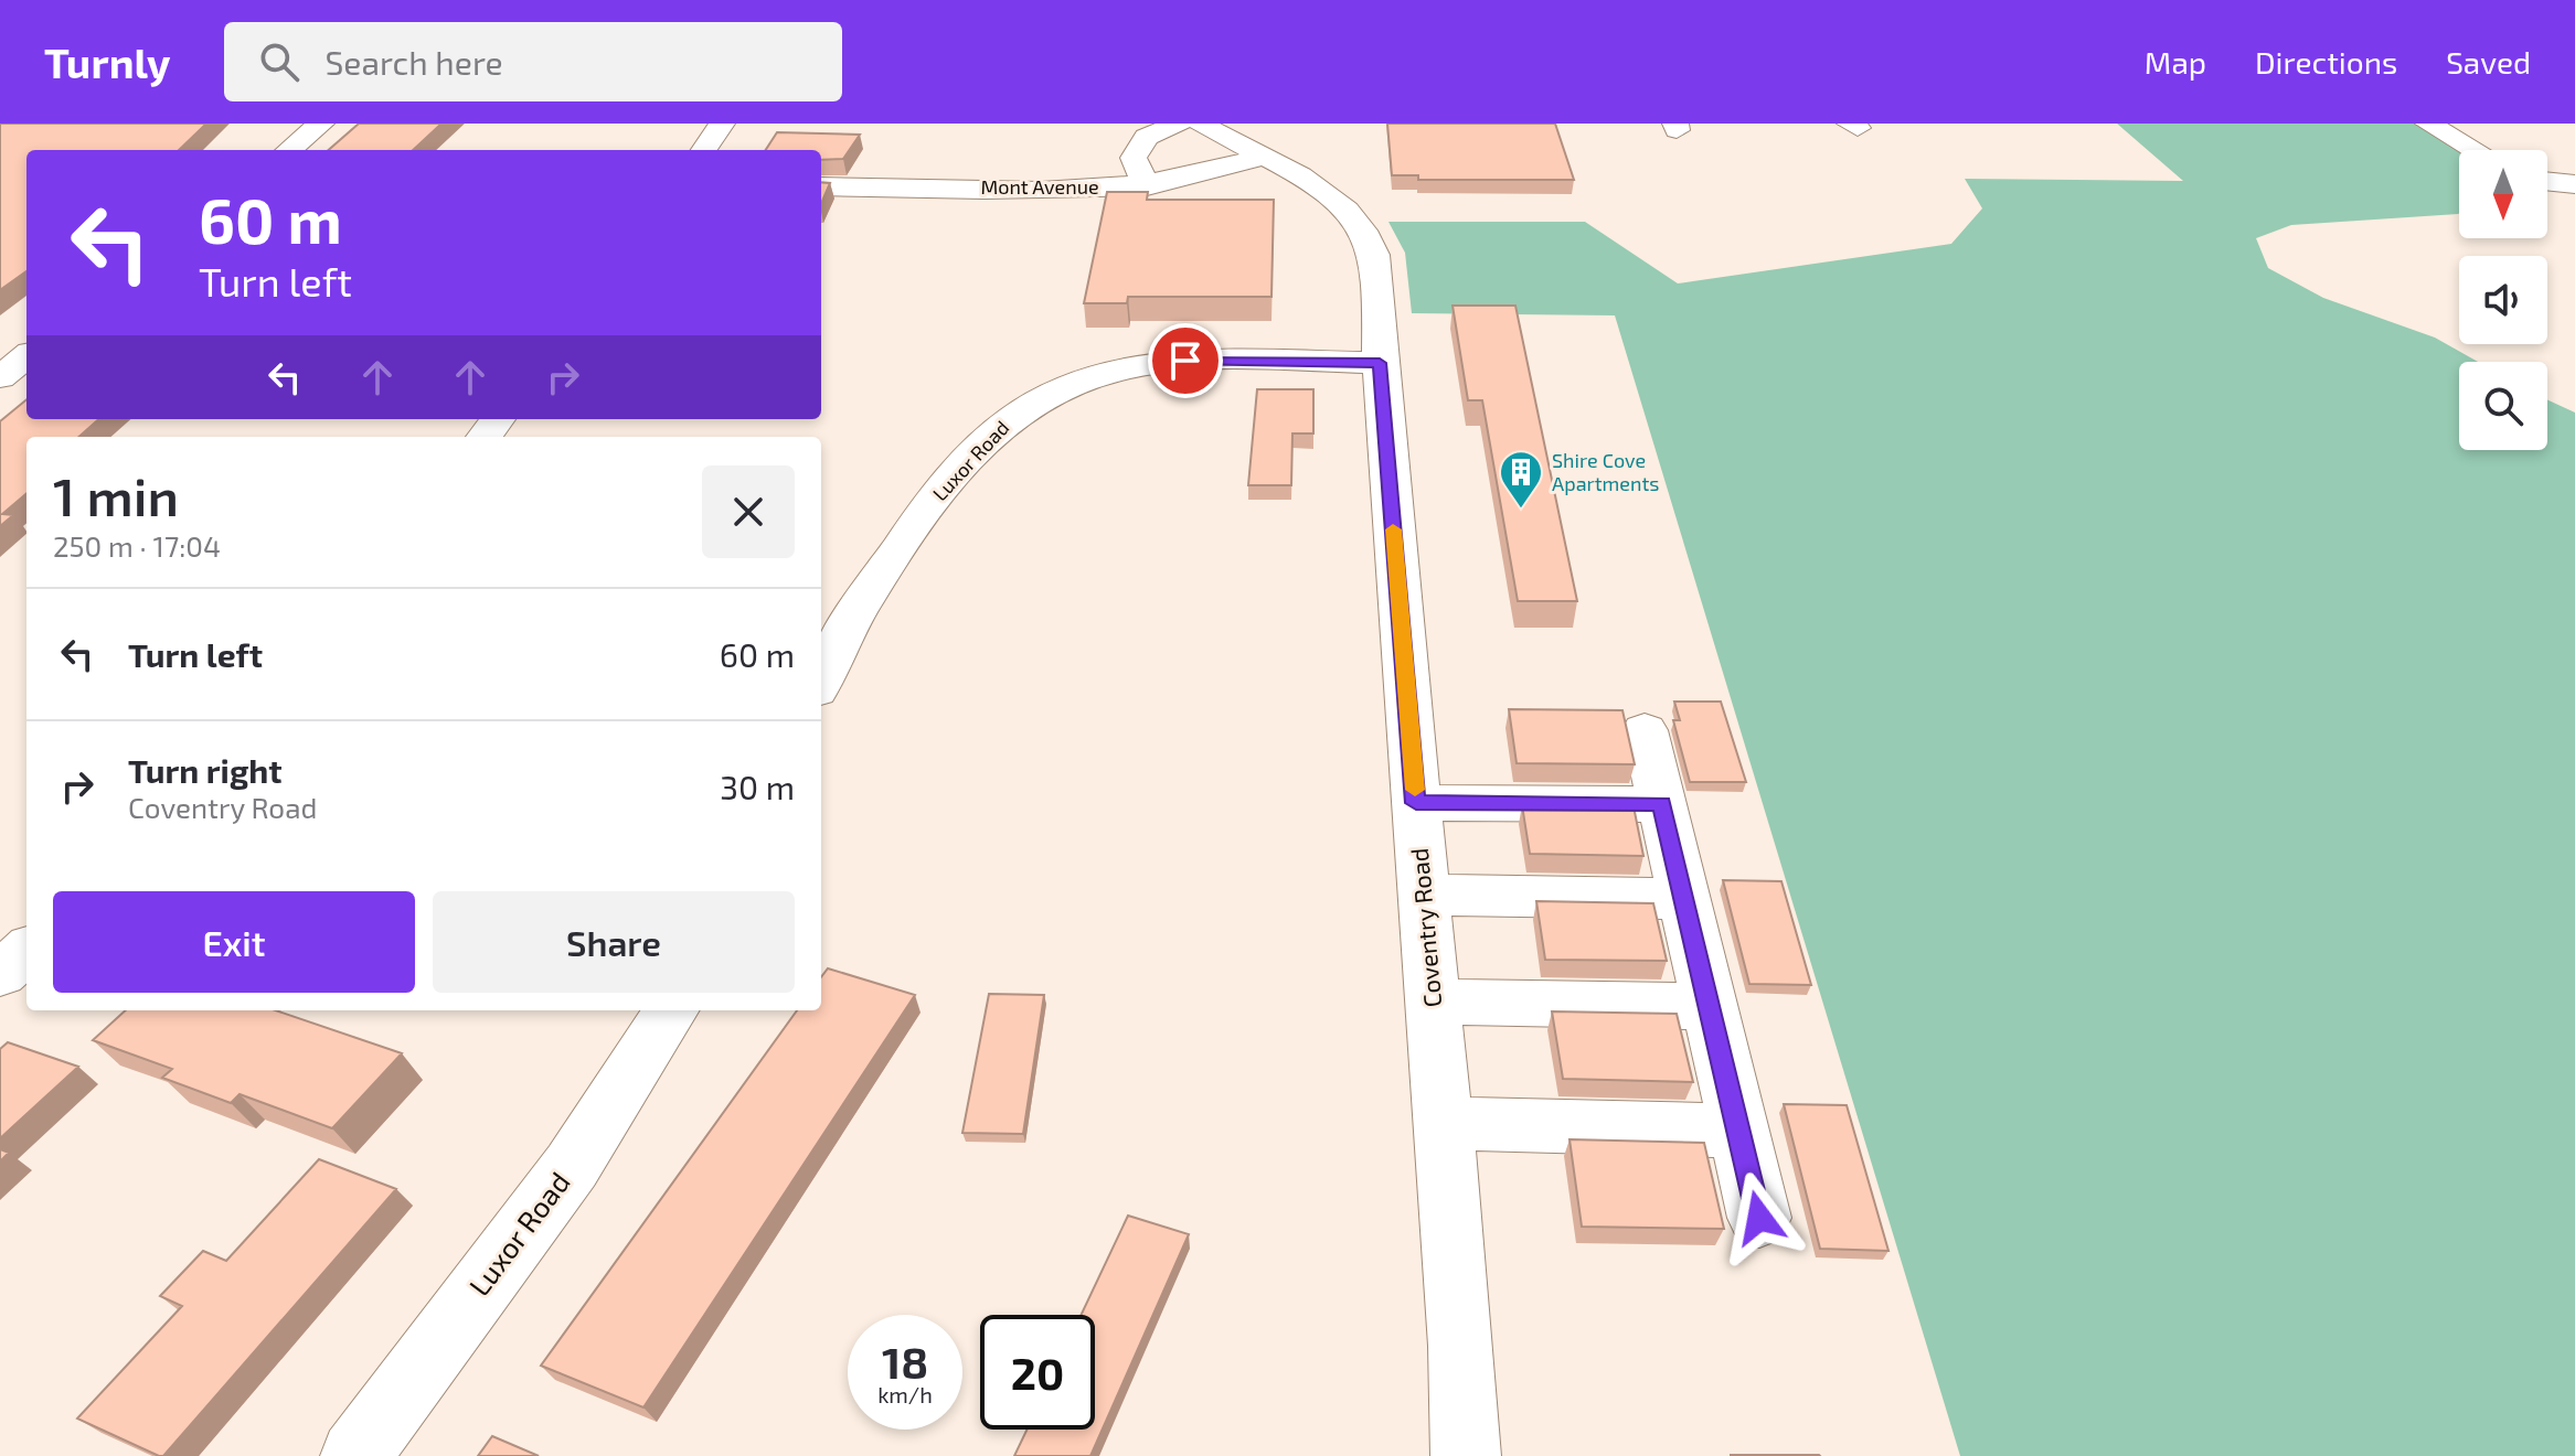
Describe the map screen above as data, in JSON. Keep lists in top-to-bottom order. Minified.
{"streets":{"street":["Mont Avenue","Luxor Road","Coventry Road"]},"crossings":[["Mont Avenue","Coventry Road"],["Luxor Road","Coventry Road"]],"places":{"building":["Shire Cove Apartments"]},"north":"bottom","page":{"header":"Turnly","search":"Search here","nav":["Map","Directions","Saved"],"turn":["60 m","Turn left"],"heading":["1 min","250 m · 17:04"],"list":[{"name":"Turn left","value":"60 m"},{"name":"Turn right","note":"Coventry Road","value":"30 m"}],"buttons":["Exit","Share"],"speed":"18 km/h","limit":"20"}}
